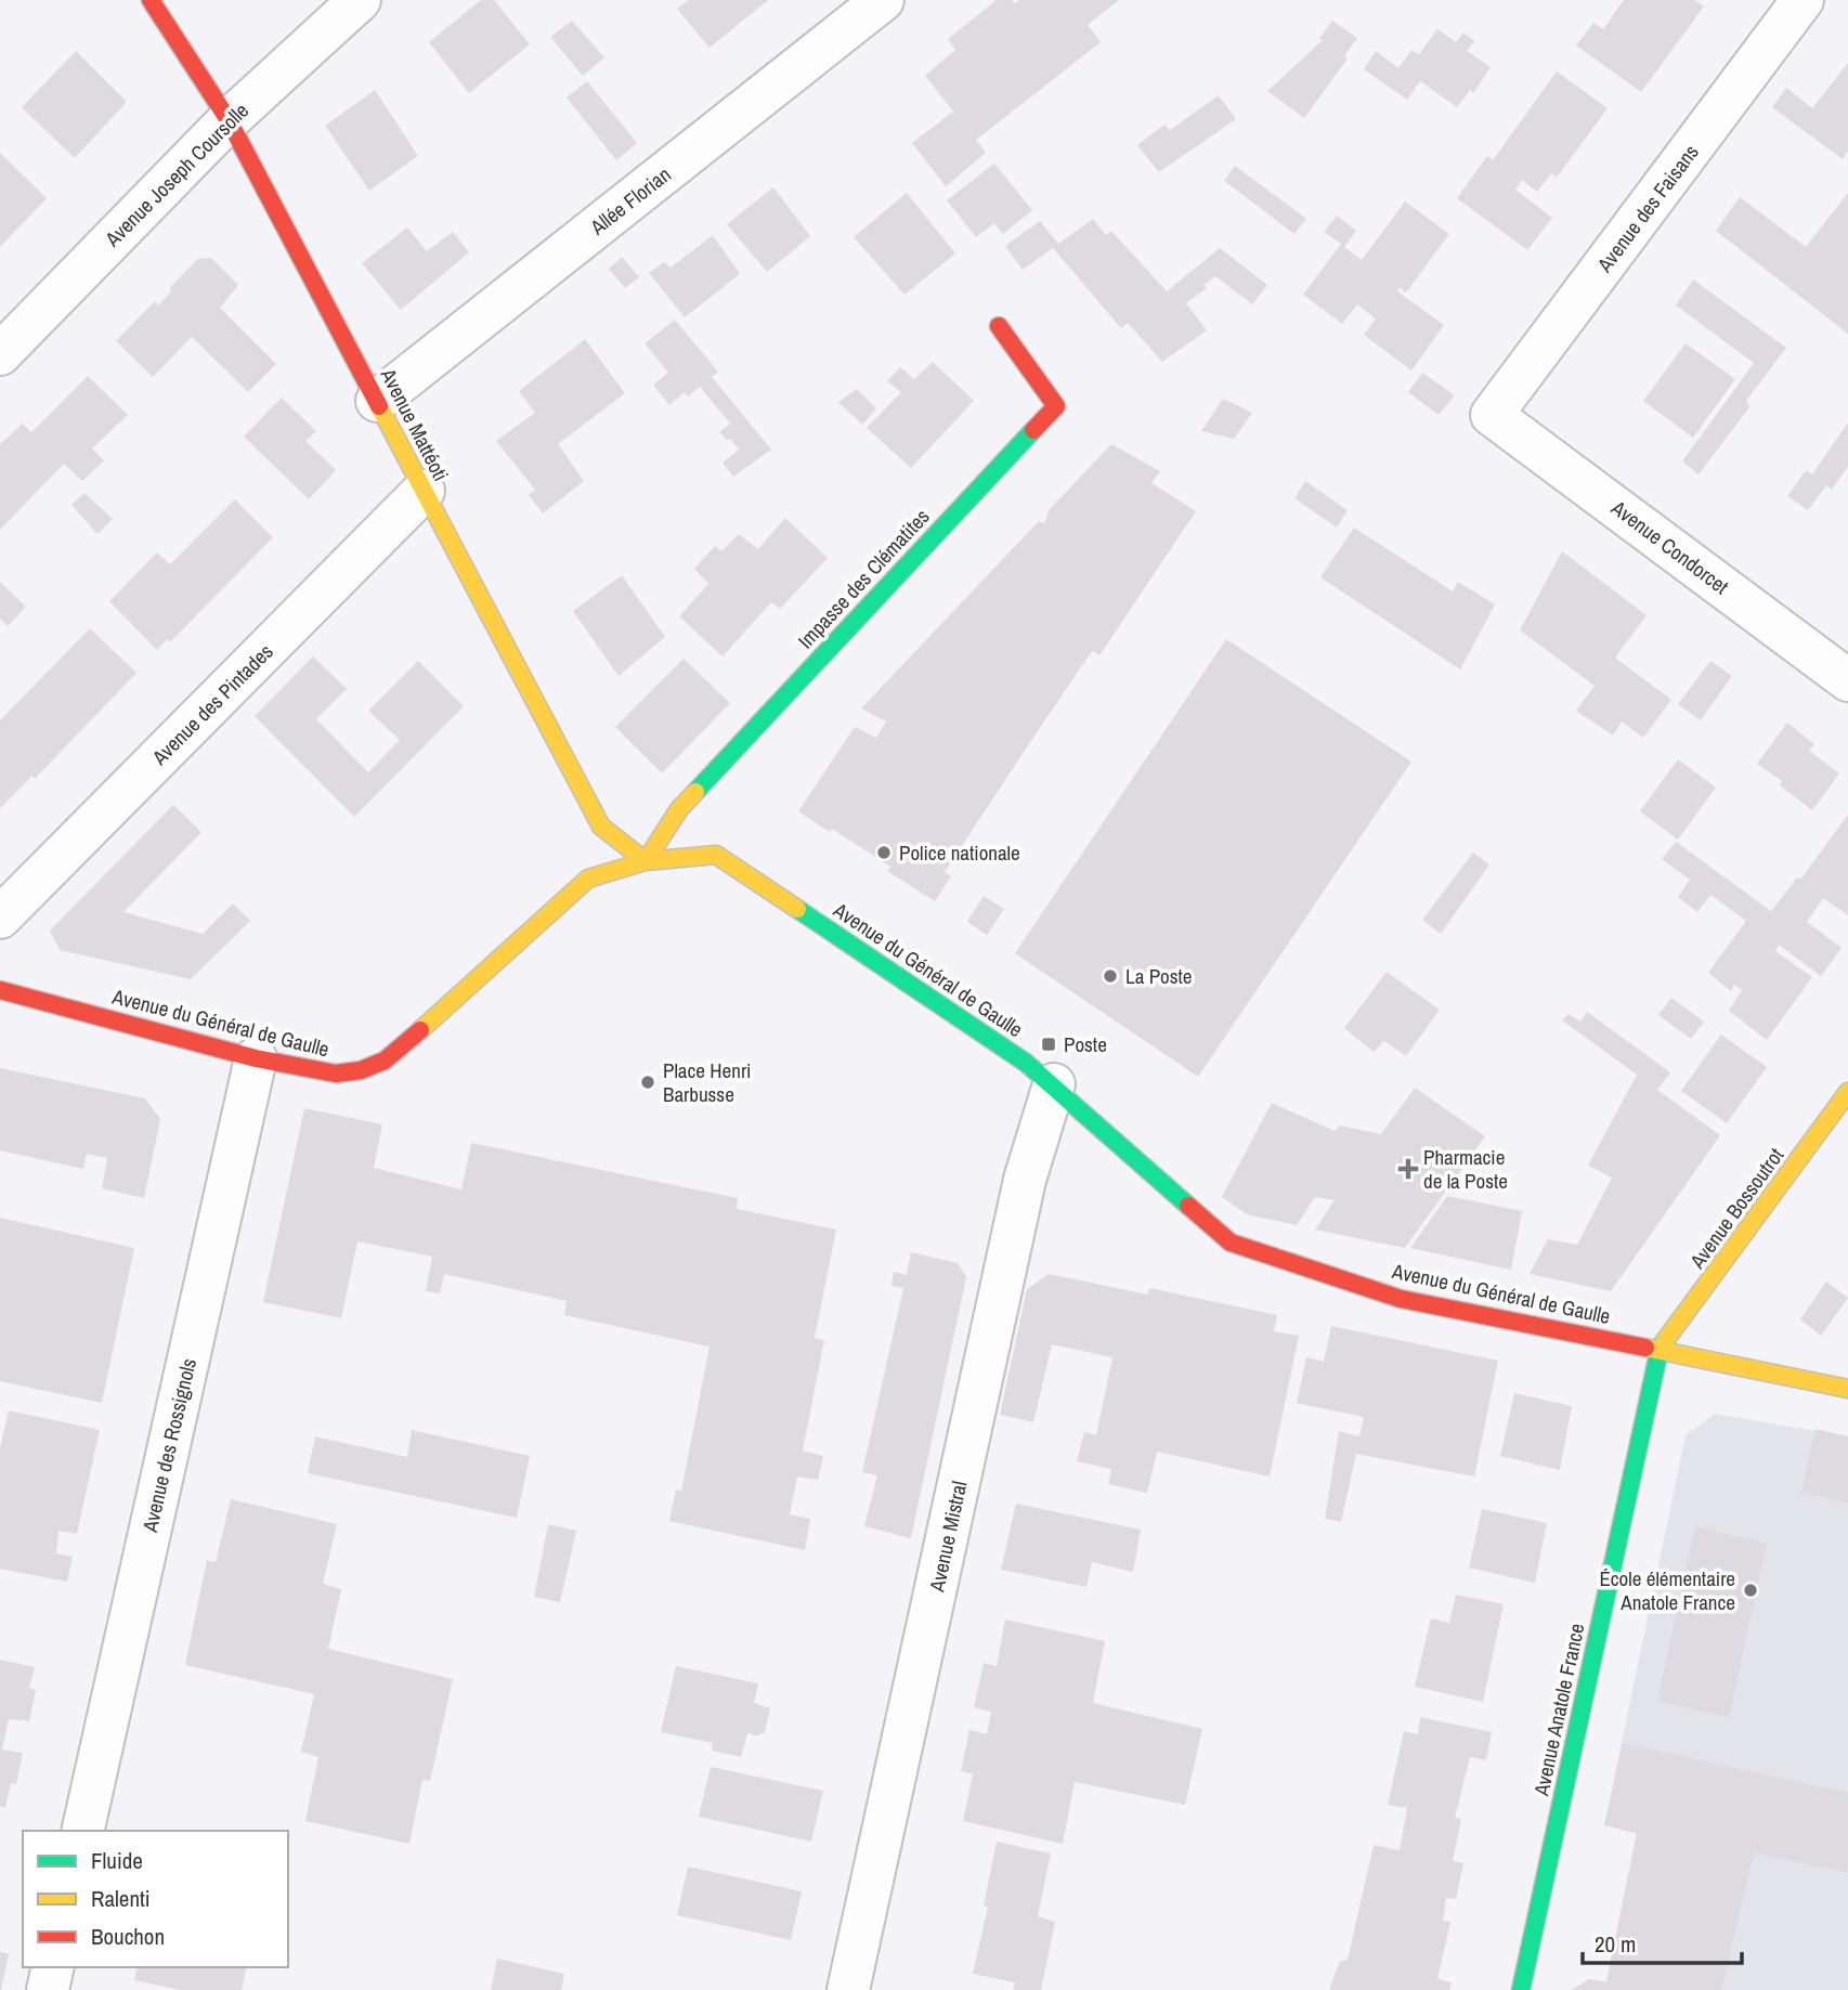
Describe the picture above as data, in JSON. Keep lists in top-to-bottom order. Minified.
{"streets":{"street":["Avenue Joseph Coursolle","Allée Florian","Avenue des Faisans","Avenue Mattéoti","Avenue Condorcet","Impasse des Clématites","Avenue des Pintades","Avenue du Général de Gaulle","Avenue Bossoutrot","Avenue des Rossignols","Avenue Mistral","Avenue Anatole France"]},"crossings":[["Avenue Joseph Coursolle","Avenue Mattéoti"],["Allée Florian","Avenue Mattéoti"],["Avenue des Faisans","Avenue Condorcet"],["Avenue Mattéoti","Impasse des Clématites"],["Avenue Mattéoti","Avenue des Pintades"],["Avenue Mattéoti","Avenue du Général de Gaulle"],["Impasse des Clématites","Avenue du Général de Gaulle"],["Avenue du Général de Gaulle","Avenue Bossoutrot"],["Avenue du Général de Gaulle","Avenue des Rossignols"],["Avenue du Général de Gaulle","Avenue Mistral"],["Avenue du Général de Gaulle","Avenue Anatole France"],["Avenue Bossoutrot","Avenue Anatole France"]],"places":{"other":["Police nationale","La Poste","Place Henri Barbusse","École élémentaire Anatole France"],"transit":["Poste"],"health":["Pharmacie de la Poste"]},"legend":["Fluide","Ralenti","Bouchon"],"scale_bar":"20 m"}
